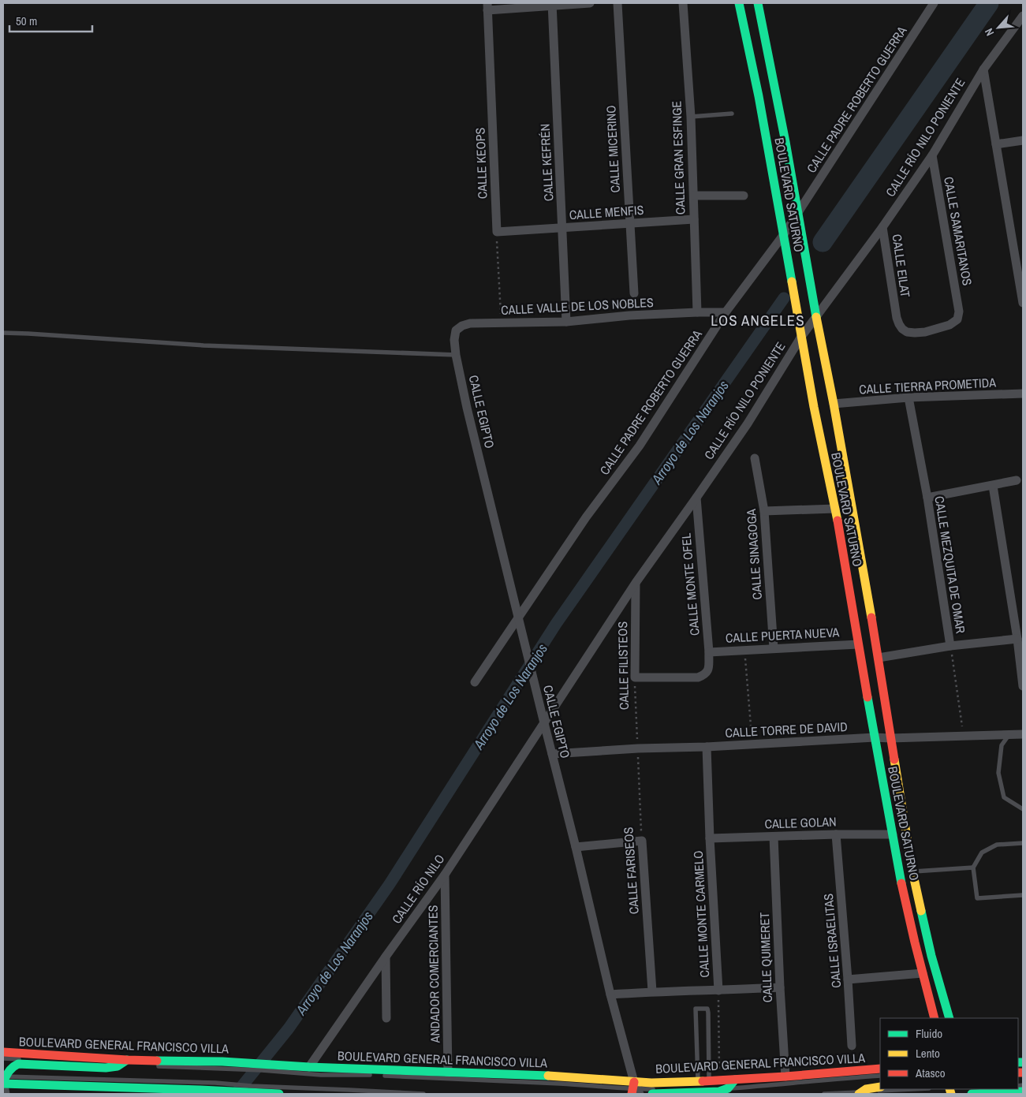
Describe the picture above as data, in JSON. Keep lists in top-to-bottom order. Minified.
{"streets":{"street":["CALLE PADRE ROBERTO GUERRA","CALLE RÍO NILO PONIENTE","CALLE MICERINO","CALLE GRAN ESFINGE","CALLE KEFRÉN","CALLE KEOPS","BOULEVARD SATURNO","CALLE MENFIS","CALLE SAMARITANOS","CALLE EILAT","CALLE VALLE DE LOS NOBLES","CALLE TIERRA PROMETIDA","CALLE EGIPTO","CALLE SINAGOGA","CALLE MEZQUITA DE OMAR","CALLE MONTE OFEL","CALLE PUERTA NUEVA","CALLE FILISTEOS","CALLE TORRE DE DAVID","CALLE GOLAN","CALLE FARISEOS","CALLE RÍO NILO","CALLE MONTE CARMELO","CALLE ISRAELITAS","CALLE QUIMERET","ANDADOR COMERCIANTES","BOULEVARD GENERAL FRANCISCO VILLA"]},"crossings":[["CALLE PADRE ROBERTO GUERRA","BOULEVARD SATURNO"],["CALLE PADRE ROBERTO GUERRA","CALLE VALLE DE LOS NOBLES"],["CALLE PADRE ROBERTO GUERRA","CALLE EGIPTO"],["CALLE RÍO NILO PONIENTE","BOULEVARD SATURNO"],["CALLE RÍO NILO PONIENTE","CALLE SAMARITANOS"],["CALLE RÍO NILO PONIENTE","CALLE EILAT"],["CALLE RÍO NILO PONIENTE","CALLE EGIPTO"],["CALLE RÍO NILO PONIENTE","CALLE MONTE OFEL"],["CALLE RÍO NILO PONIENTE","CALLE FILISTEOS"],["CALLE RÍO NILO PONIENTE","CALLE RÍO NILO"],["CALLE MICERINO","CALLE MENFIS"],["CALLE GRAN ESFINGE","CALLE MENFIS"],["CALLE GRAN ESFINGE","CALLE VALLE DE LOS NOBLES"],["CALLE KEFRÉN","CALLE MENFIS"],["CALLE KEFRÉN","CALLE VALLE DE LOS NOBLES"],["CALLE KEOPS","CALLE MENFIS"],["BOULEVARD SATURNO","CALLE TIERRA PROMETIDA"],["BOULEVARD SATURNO","CALLE PUERTA NUEVA"],["BOULEVARD SATURNO","CALLE TORRE DE DAVID"],["BOULEVARD SATURNO","CALLE GOLAN"],["CALLE SAMARITANOS","CALLE EILAT"],["CALLE VALLE DE LOS NOBLES","CALLE EGIPTO"],["CALLE TIERRA PROMETIDA","CALLE MEZQUITA DE OMAR"],["CALLE EGIPTO","CALLE TORRE DE DAVID"],["CALLE EGIPTO","CALLE RÍO NILO"],["CALLE EGIPTO","BOULEVARD GENERAL FRANCISCO VILLA"],["CALLE SINAGOGA","CALLE PUERTA NUEVA"],["CALLE MEZQUITA DE OMAR","CALLE TORRE DE DAVID"],["CALLE MONTE OFEL","CALLE PUERTA NUEVA"],["CALLE MONTE OFEL","CALLE FILISTEOS"],["CALLE FILISTEOS","CALLE TORRE DE DAVID"],["CALLE FILISTEOS","CALLE FARISEOS"],["CALLE TORRE DE DAVID","CALLE FARISEOS"],["CALLE TORRE DE DAVID","CALLE MONTE CARMELO"],["CALLE GOLAN","CALLE MONTE CARMELO"],["CALLE GOLAN","CALLE ISRAELITAS"],["CALLE GOLAN","CALLE QUIMERET"],["CALLE RÍO NILO","ANDADOR COMERCIANTES"],["CALLE RÍO NILO","BOULEVARD GENERAL FRANCISCO VILLA"],["CALLE MONTE CARMELO","BOULEVARD GENERAL FRANCISCO VILLA"],["CALLE QUIMERET","BOULEVARD GENERAL FRANCISCO VILLA"],["ANDADOR COMERCIANTES","BOULEVARD GENERAL FRANCISCO VILLA"]],"districts":["LOS ANGELES"],"water":["Arroyo de Los Naranjos"],"legend":["Fluido","Lento","Atasco"],"scale_bar":"50 m","north":"bottom left"}
